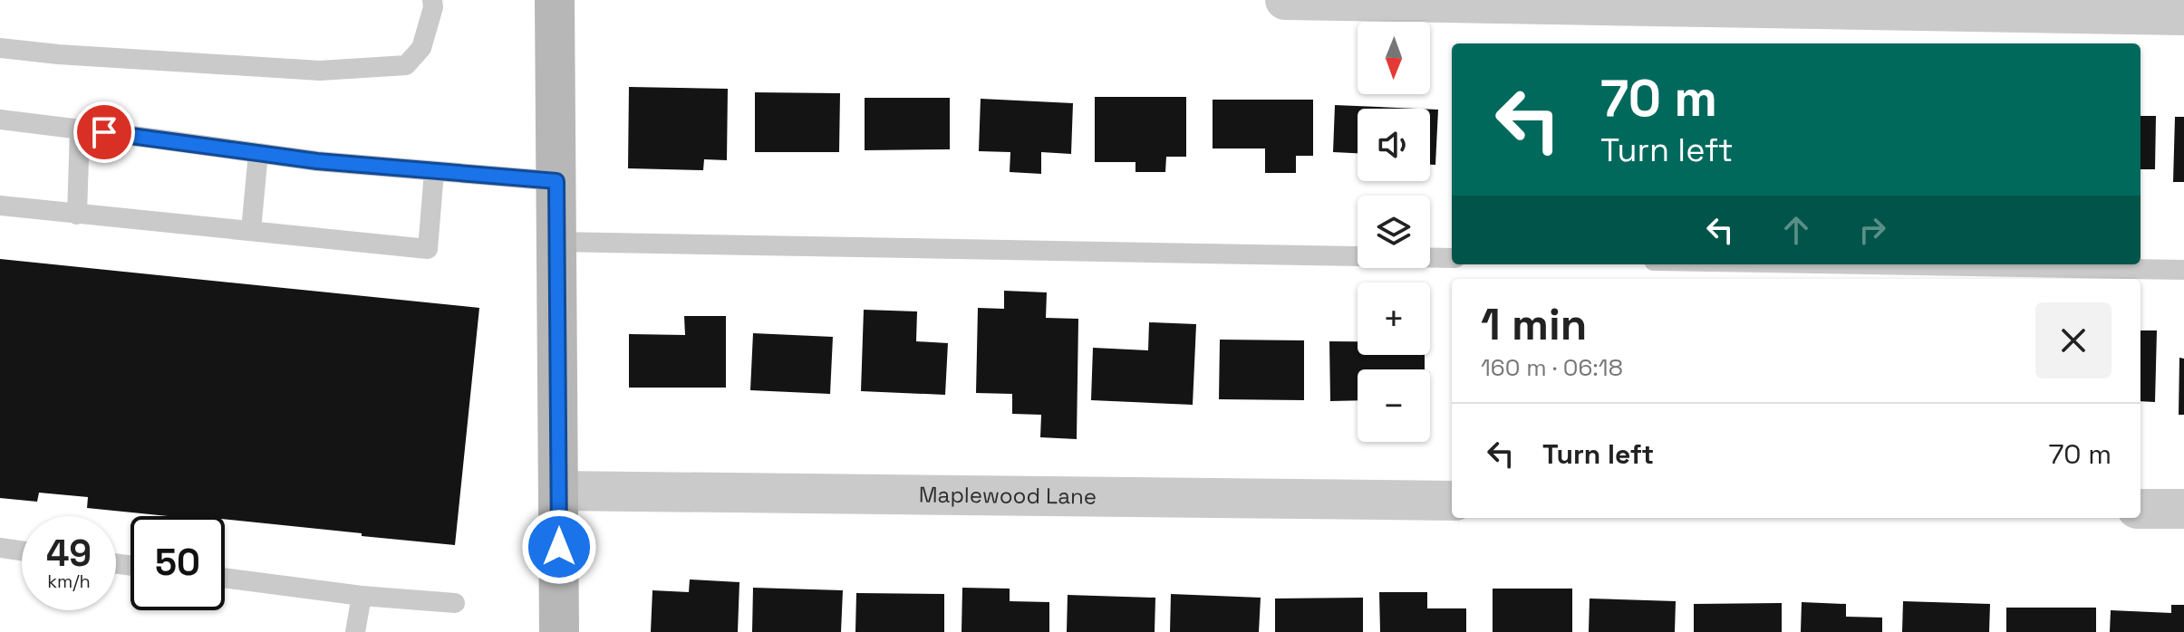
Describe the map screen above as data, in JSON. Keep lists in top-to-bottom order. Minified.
{"streets":{"street":["Maplewood Lane"]},"north":"bottom","page":{"map_buttons":["+","−"],"turn":["70 m","Turn left"],"heading":["1 min","160 m · 06:18"],"list":[{"name":"Turn left","value":"70 m"}],"speed":"49 km/h","limit":"50"}}
